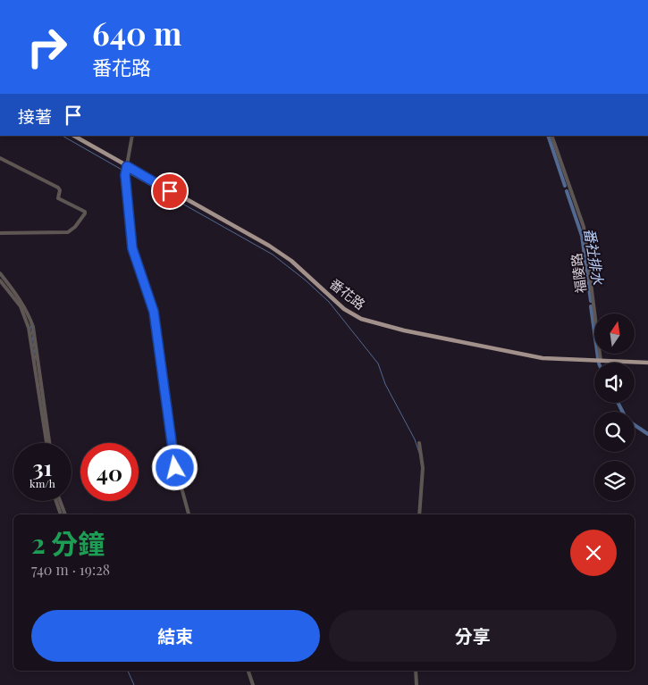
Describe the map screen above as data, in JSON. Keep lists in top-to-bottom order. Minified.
{"streets":{"main road":["番花路"],"street":["福陵路"]},"crossings":[["福陵路","番花路"]],"water":["番社排水"],"north":"top","page":{"turn":["640 m","番花路"],"then":"接著","speed":"31 km/h","limit":"40","heading":["2 分鐘","740 m · 19:28"],"buttons":["結束","分享"]}}
